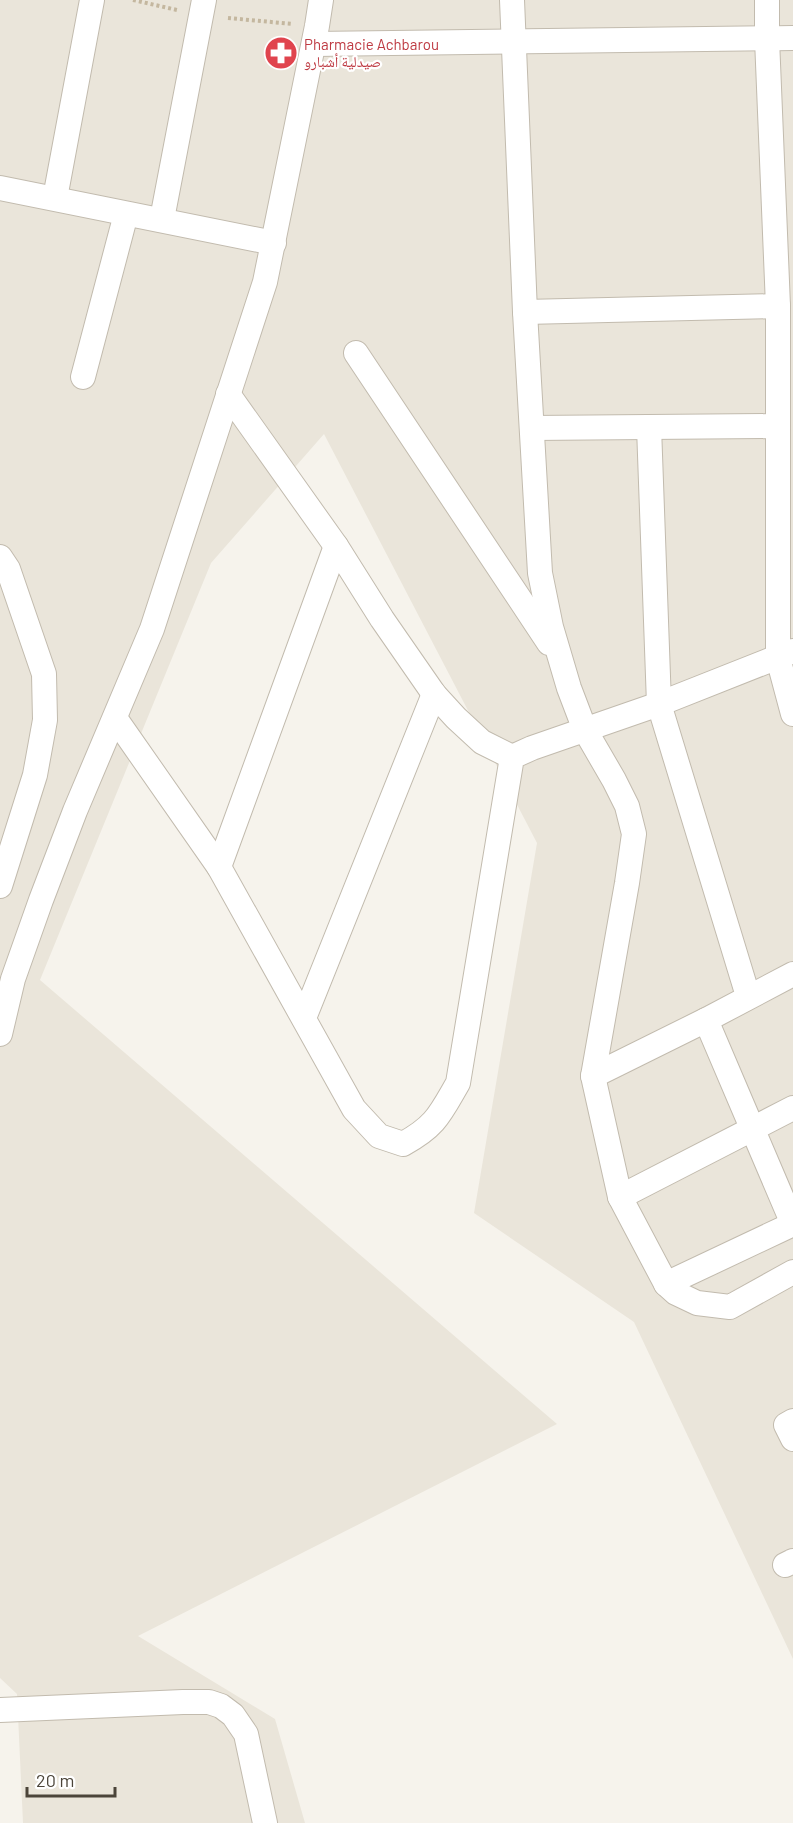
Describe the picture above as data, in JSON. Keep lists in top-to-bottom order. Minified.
{"places":{"pharmacy":["Pharmacie Achbarou صيدلية أشبارو"]},"scale_bar":"20 m"}
